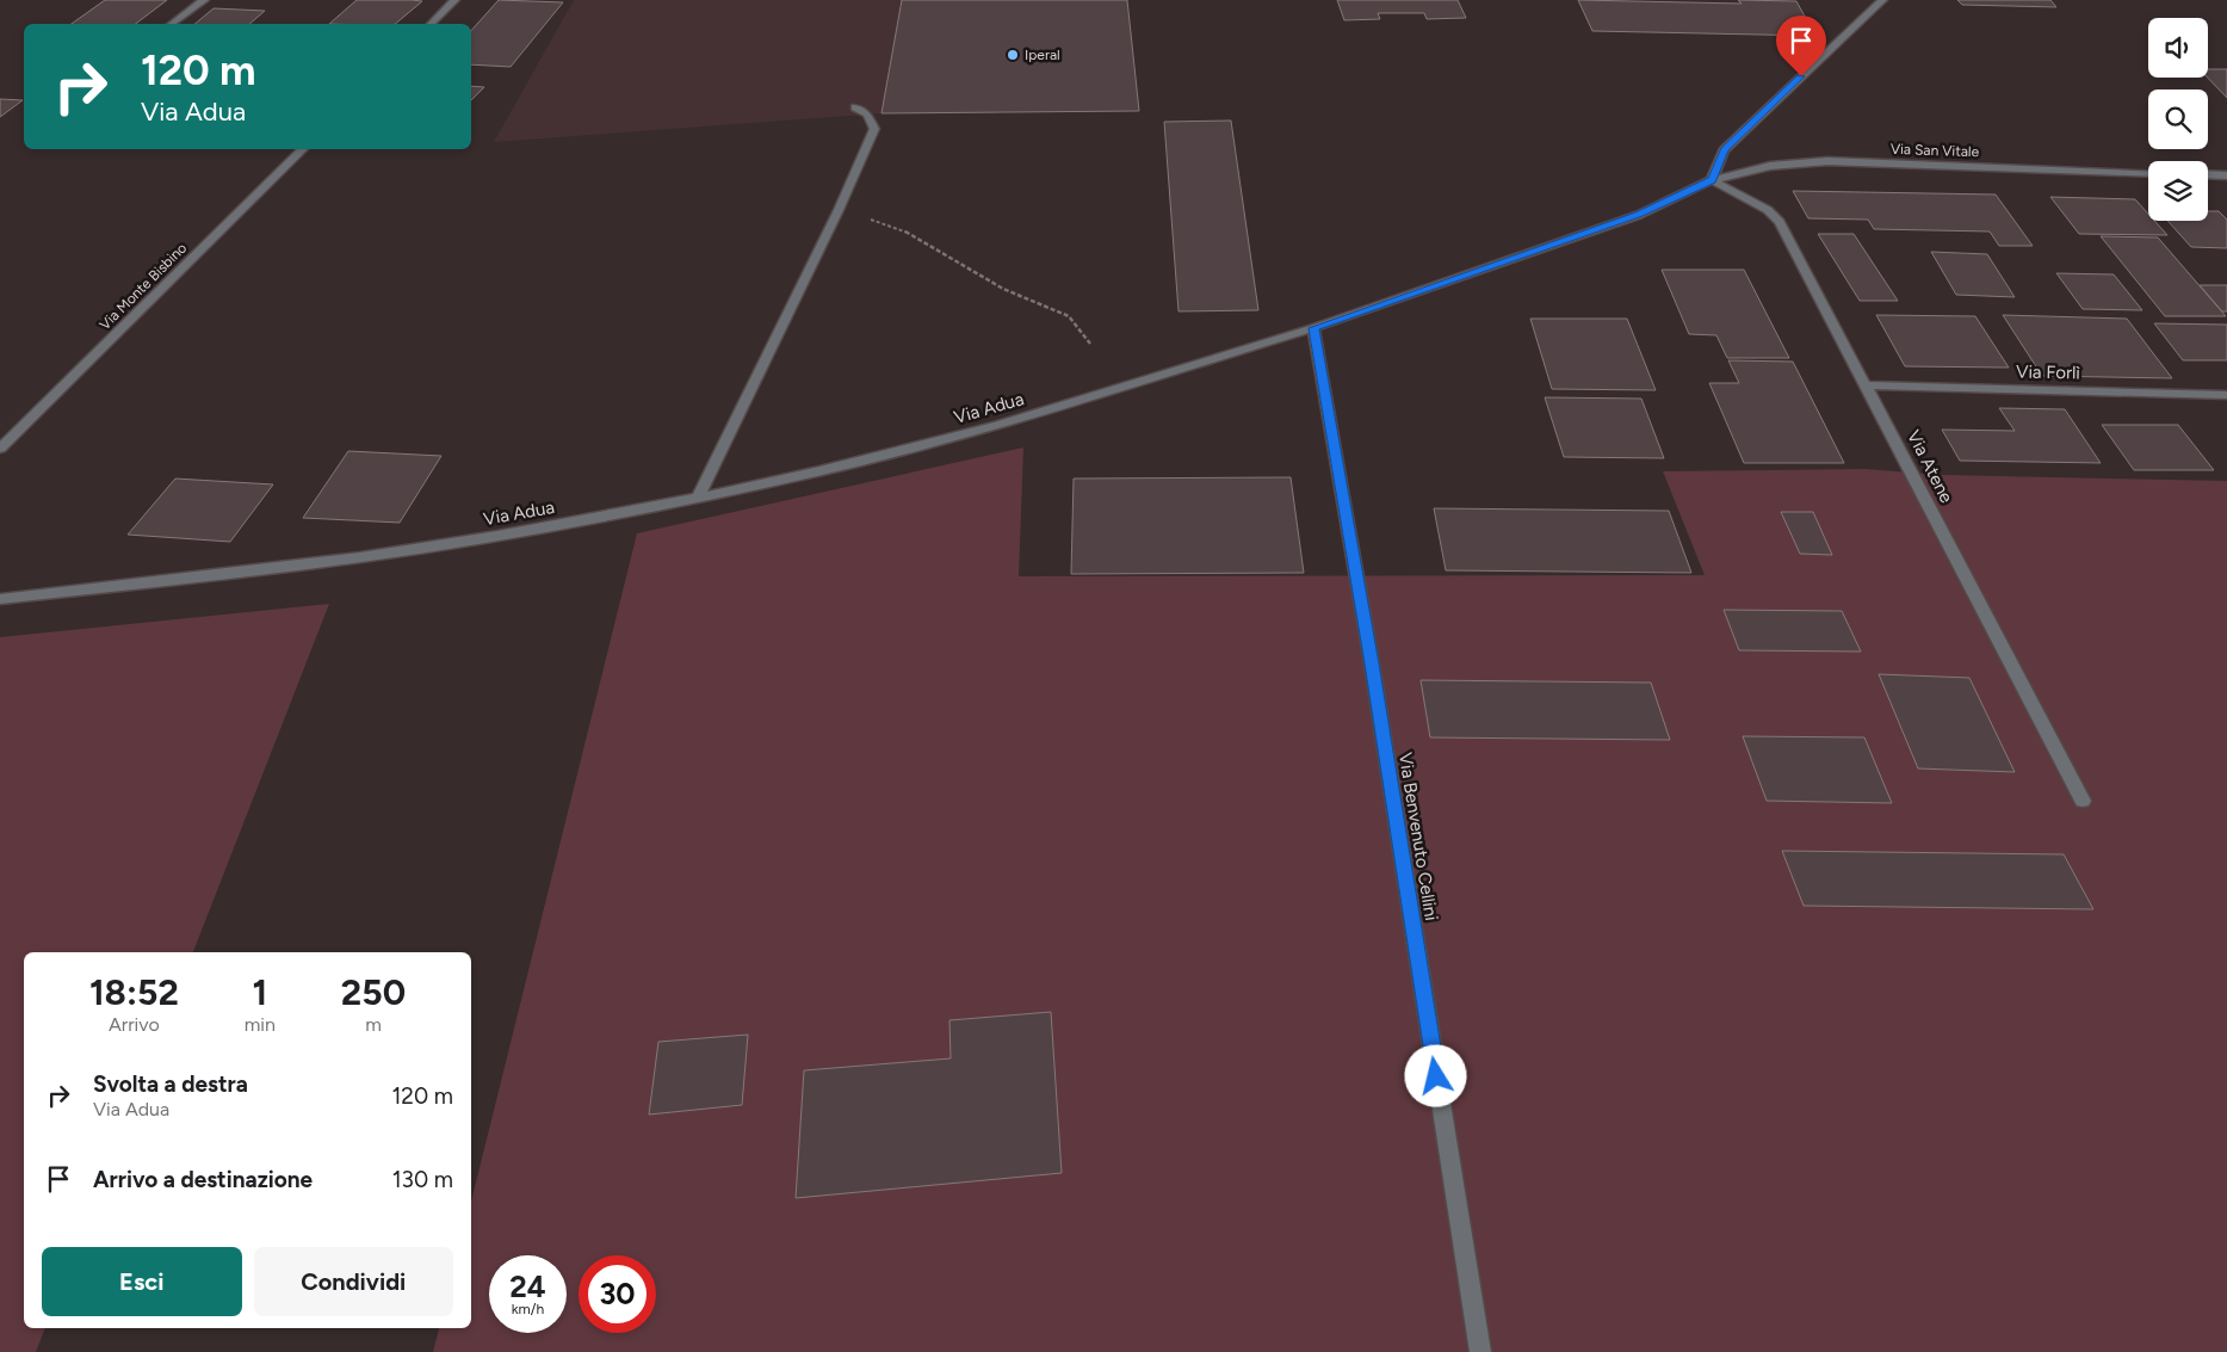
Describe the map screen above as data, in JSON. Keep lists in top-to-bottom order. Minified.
{"streets":{"street":["Via San Vitale","Via Monte Bisbino","Via Forlì","Via Adua","Via Atene","Via Benvenuto Cellini"]},"crossings":[["Via San Vitale","Via Adua"],["Via San Vitale","Via Atene"],["Via Forlì","Via Atene"],["Via Adua","Via Atene"],["Via Adua","Via Benvenuto Cellini"]],"places":["Iperal"],"page":{"turn":["120 m","Via Adua"],"eta":["18:52","Arrivo","1","min","250","m"],"list":[{"name":"Svolta a destra","note":"Via Adua","value":"120 m"},{"name":"Arrivo a destinazione","value":"130 m"}],"buttons":["Esci","Condividi"],"speed":"24 km/h","limit":"30"}}
